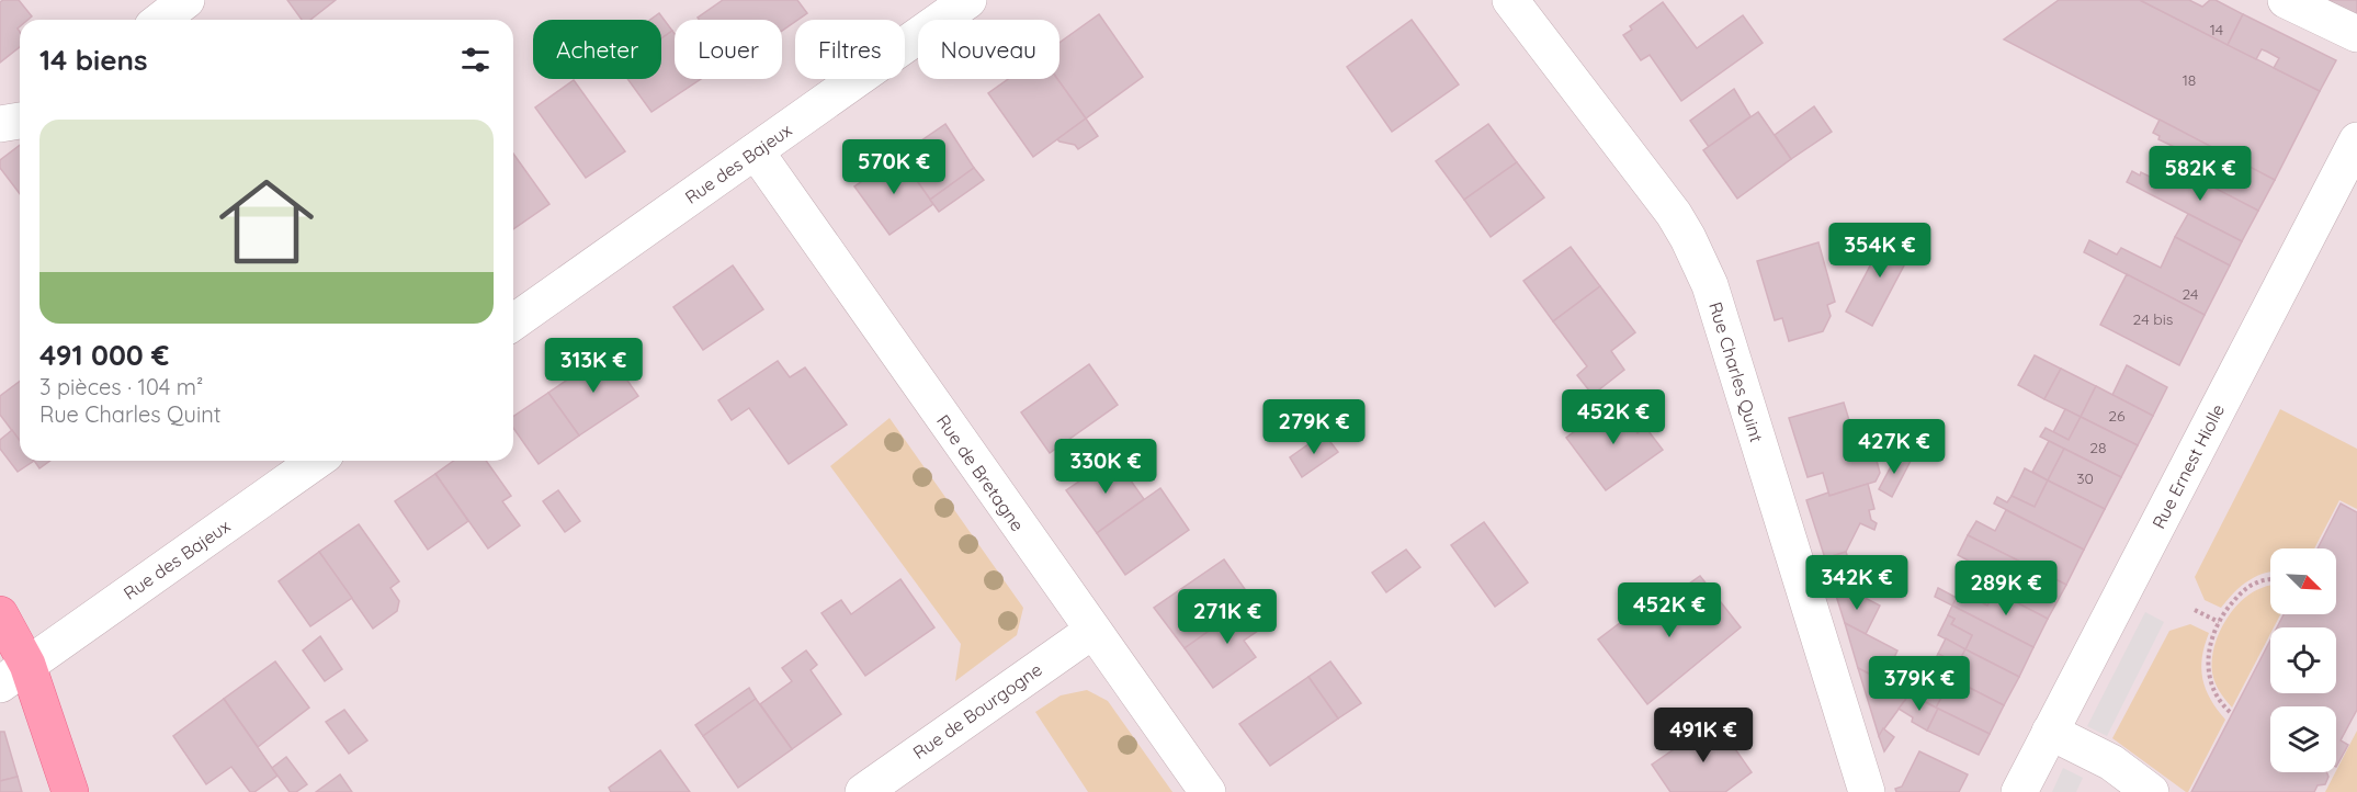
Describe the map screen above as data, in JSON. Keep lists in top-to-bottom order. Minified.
{"streets":{"street":["Rue des Bajeux","Rue Charles Quint","Rue Ernest Hiolle","Rue de Bretagne","Rue de Bourgogne"]},"crossings":[["Rue des Bajeux","Rue de Bretagne"],["Rue de Bretagne","Rue de Bourgogne"]],"house_numbers":["14","18","24","24 bis","26","28","30"],"north":"bottom right","page":{"chip":["Acheter","Louer","Filtres","Nouveau"],"heading":"14 biens","list":[{"name":"491 000 €","note":"3 pièces · 104 m² · Rue Charles Quint"}],"price":["570K €","582K €","354K €","313K €","452K €","279K €","427K €","330K €","342K €","289K €","452K €","271K €","379K €","491K €"]}}
